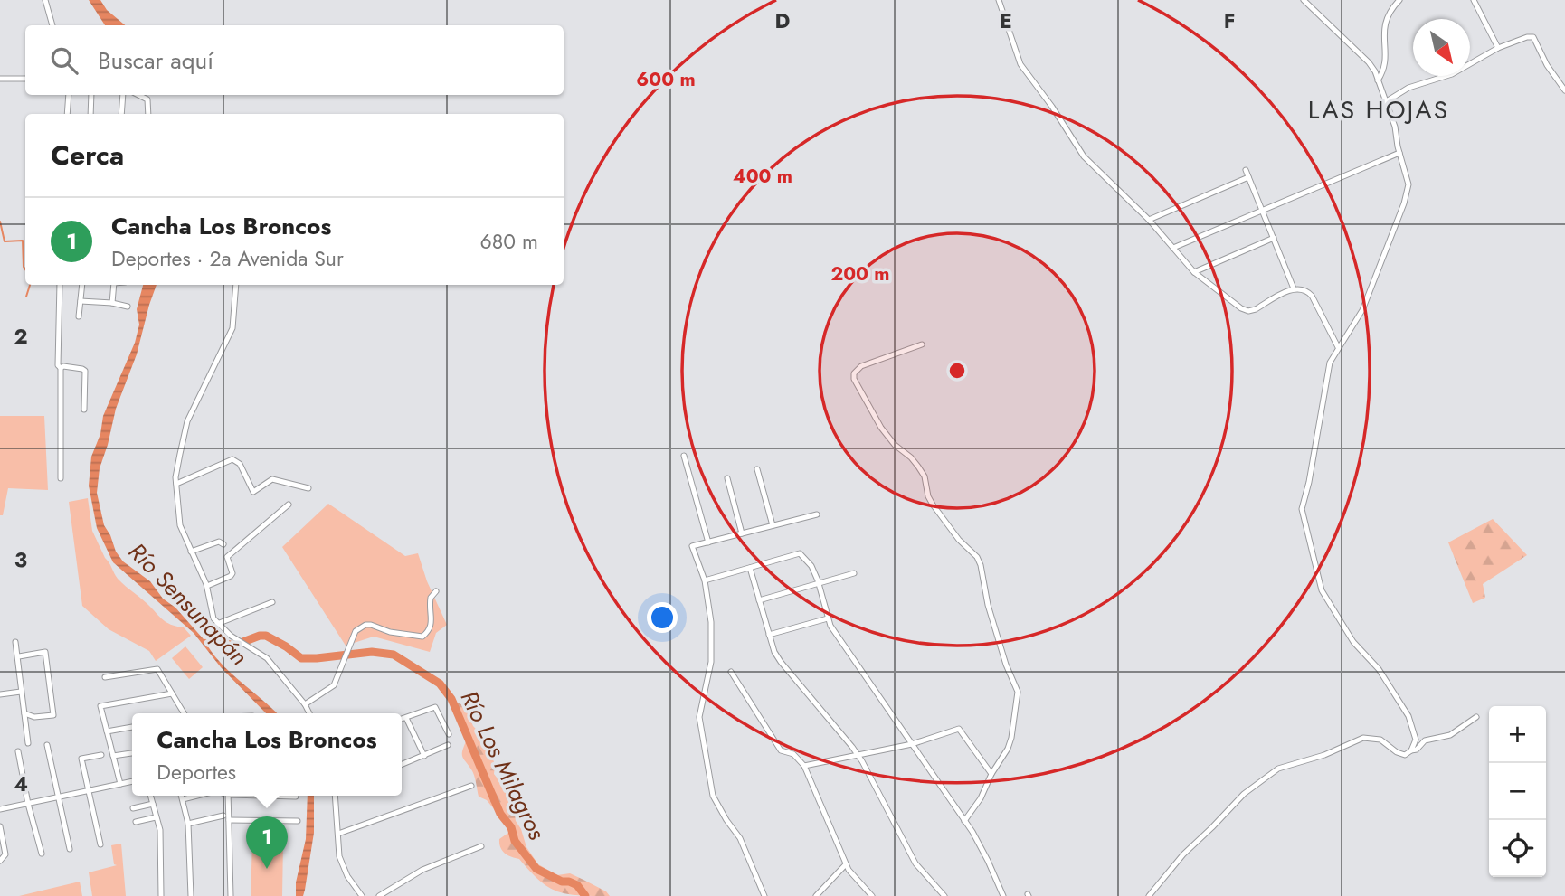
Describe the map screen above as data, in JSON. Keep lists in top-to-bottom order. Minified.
{"districts":["LAS HOJAS"],"water":["Río Sensunapán","Río Los Milagros"],"north":"bottom right","page":{"search":"Buscar aquí","heading":"Cerca","list":[{"mark":"1","name":"Cancha Los Broncos","note":"Deportes · 2a Avenida Sur","value":"680 m"}],"map_buttons":["+","−"],"popup":["Cancha Los Broncos","Deportes"],"pins":"1"},"grid":{"columns":["D","E","F"],"rows":["2","3","4"]},"rings":["600 m","400 m","200 m"]}
